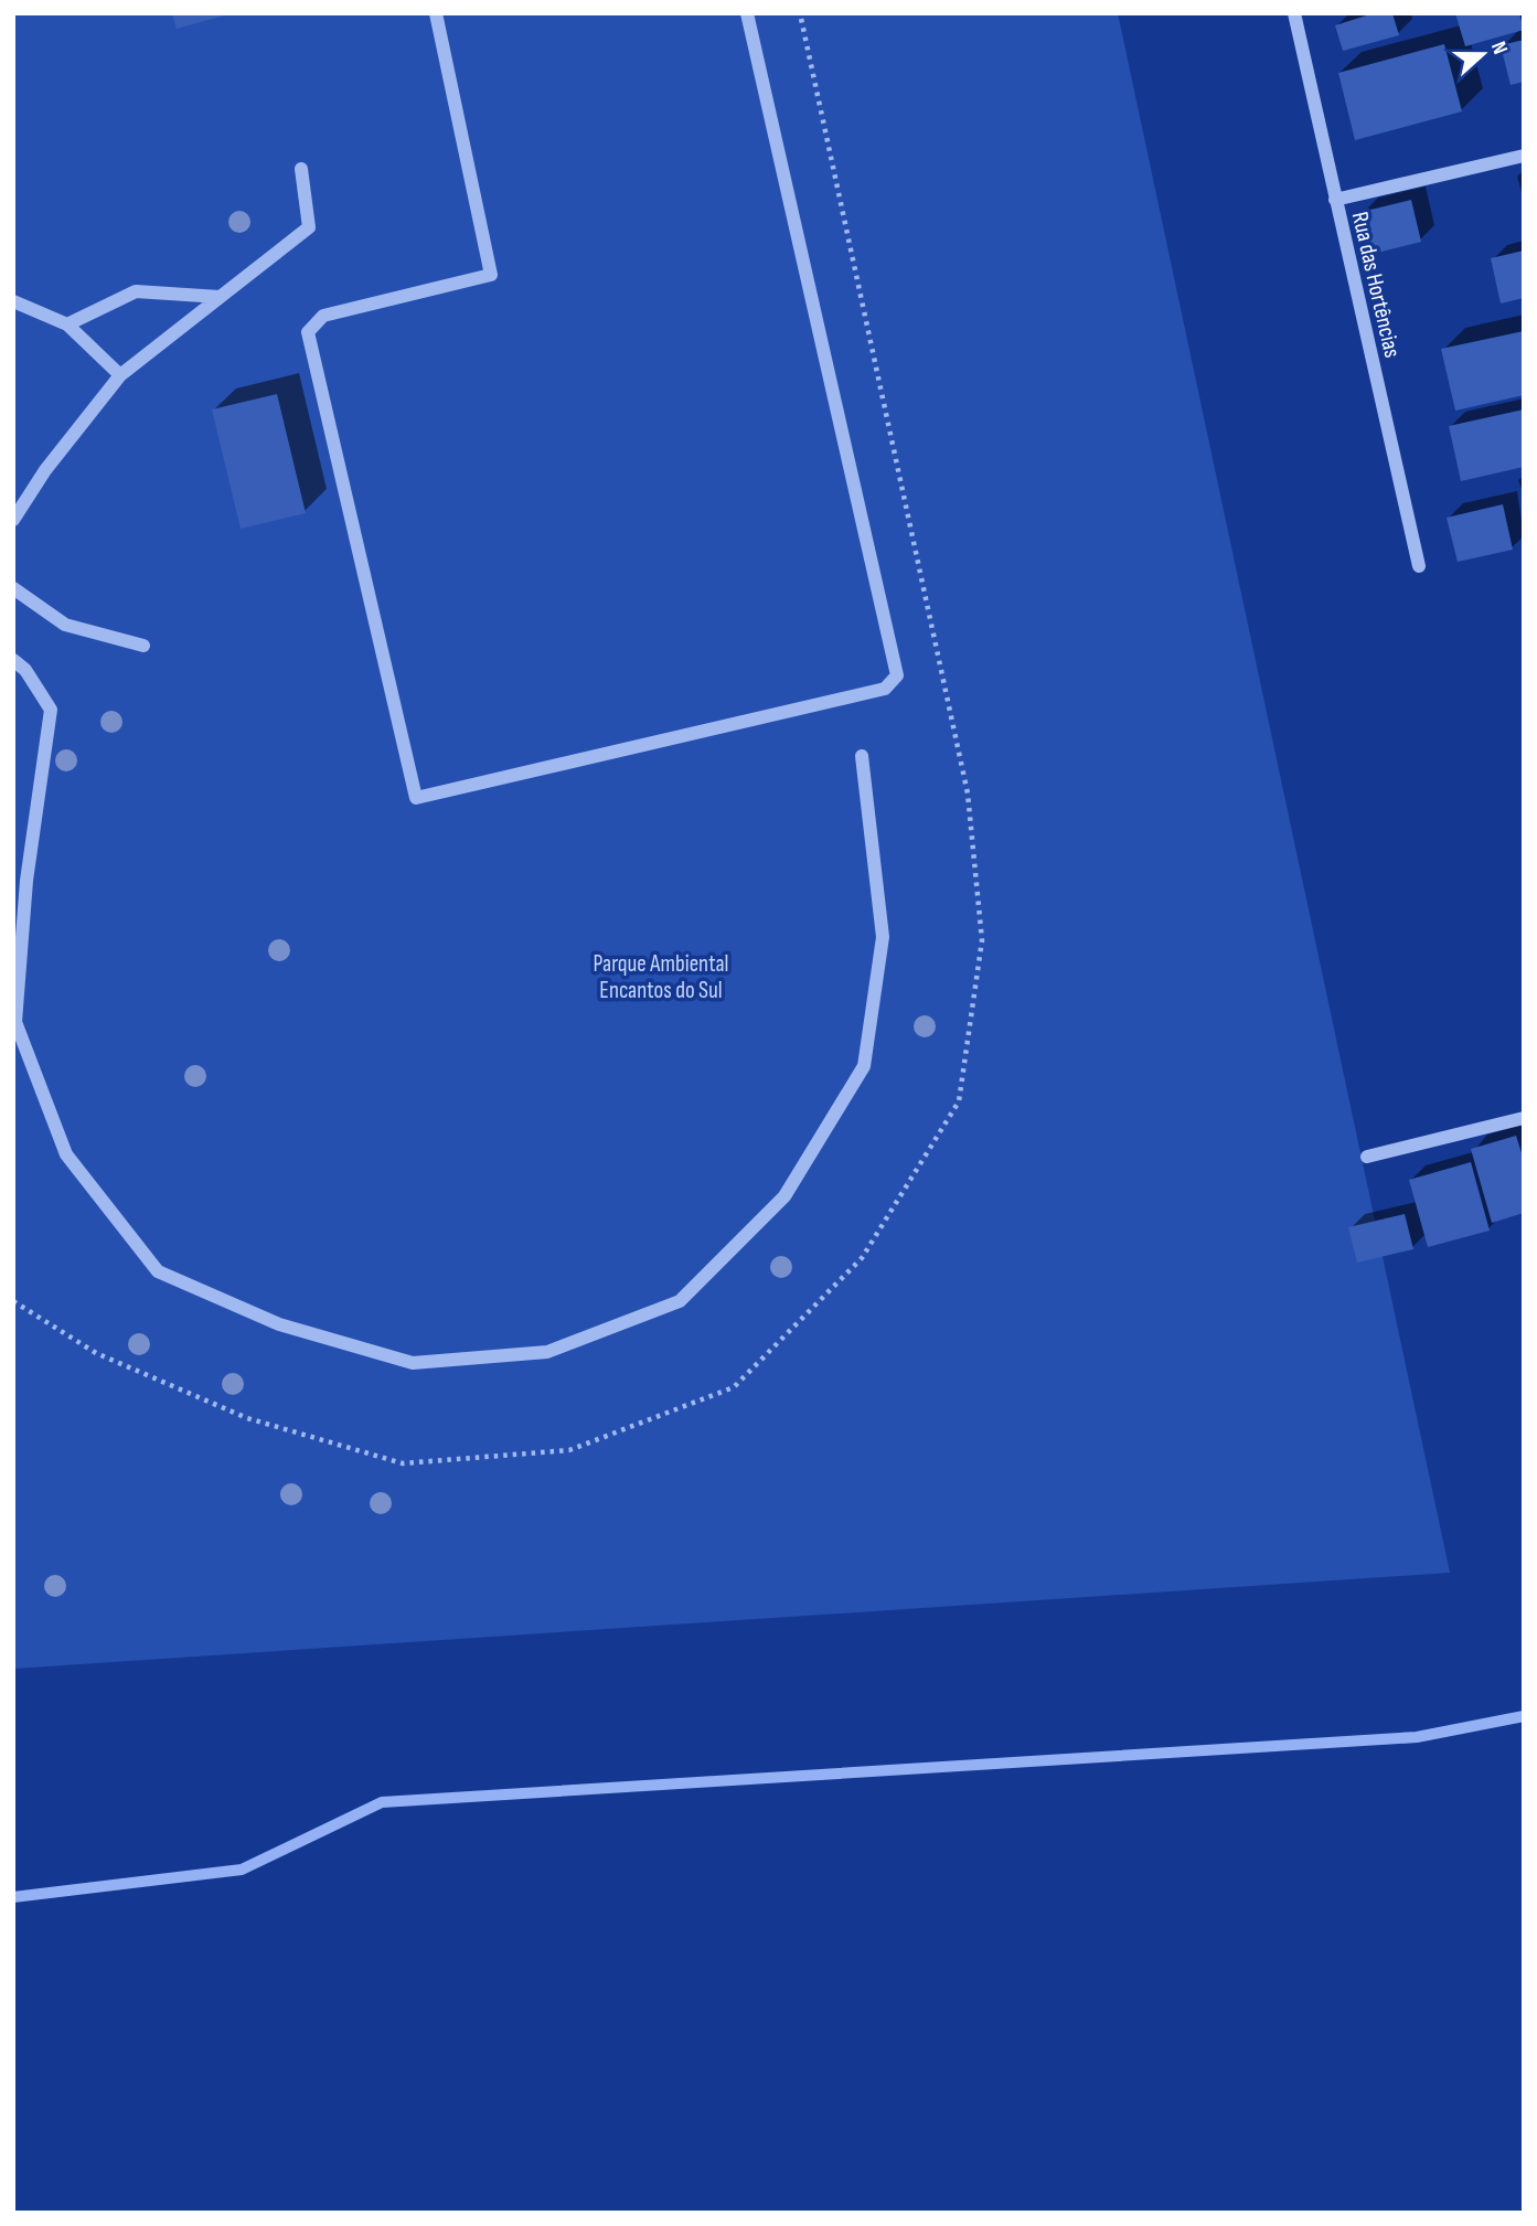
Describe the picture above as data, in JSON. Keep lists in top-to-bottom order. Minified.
{"streets":{"street":["Rua das Hortências"]},"parks":["Parque Ambiental Encantos do Sul"],"north":"right"}
